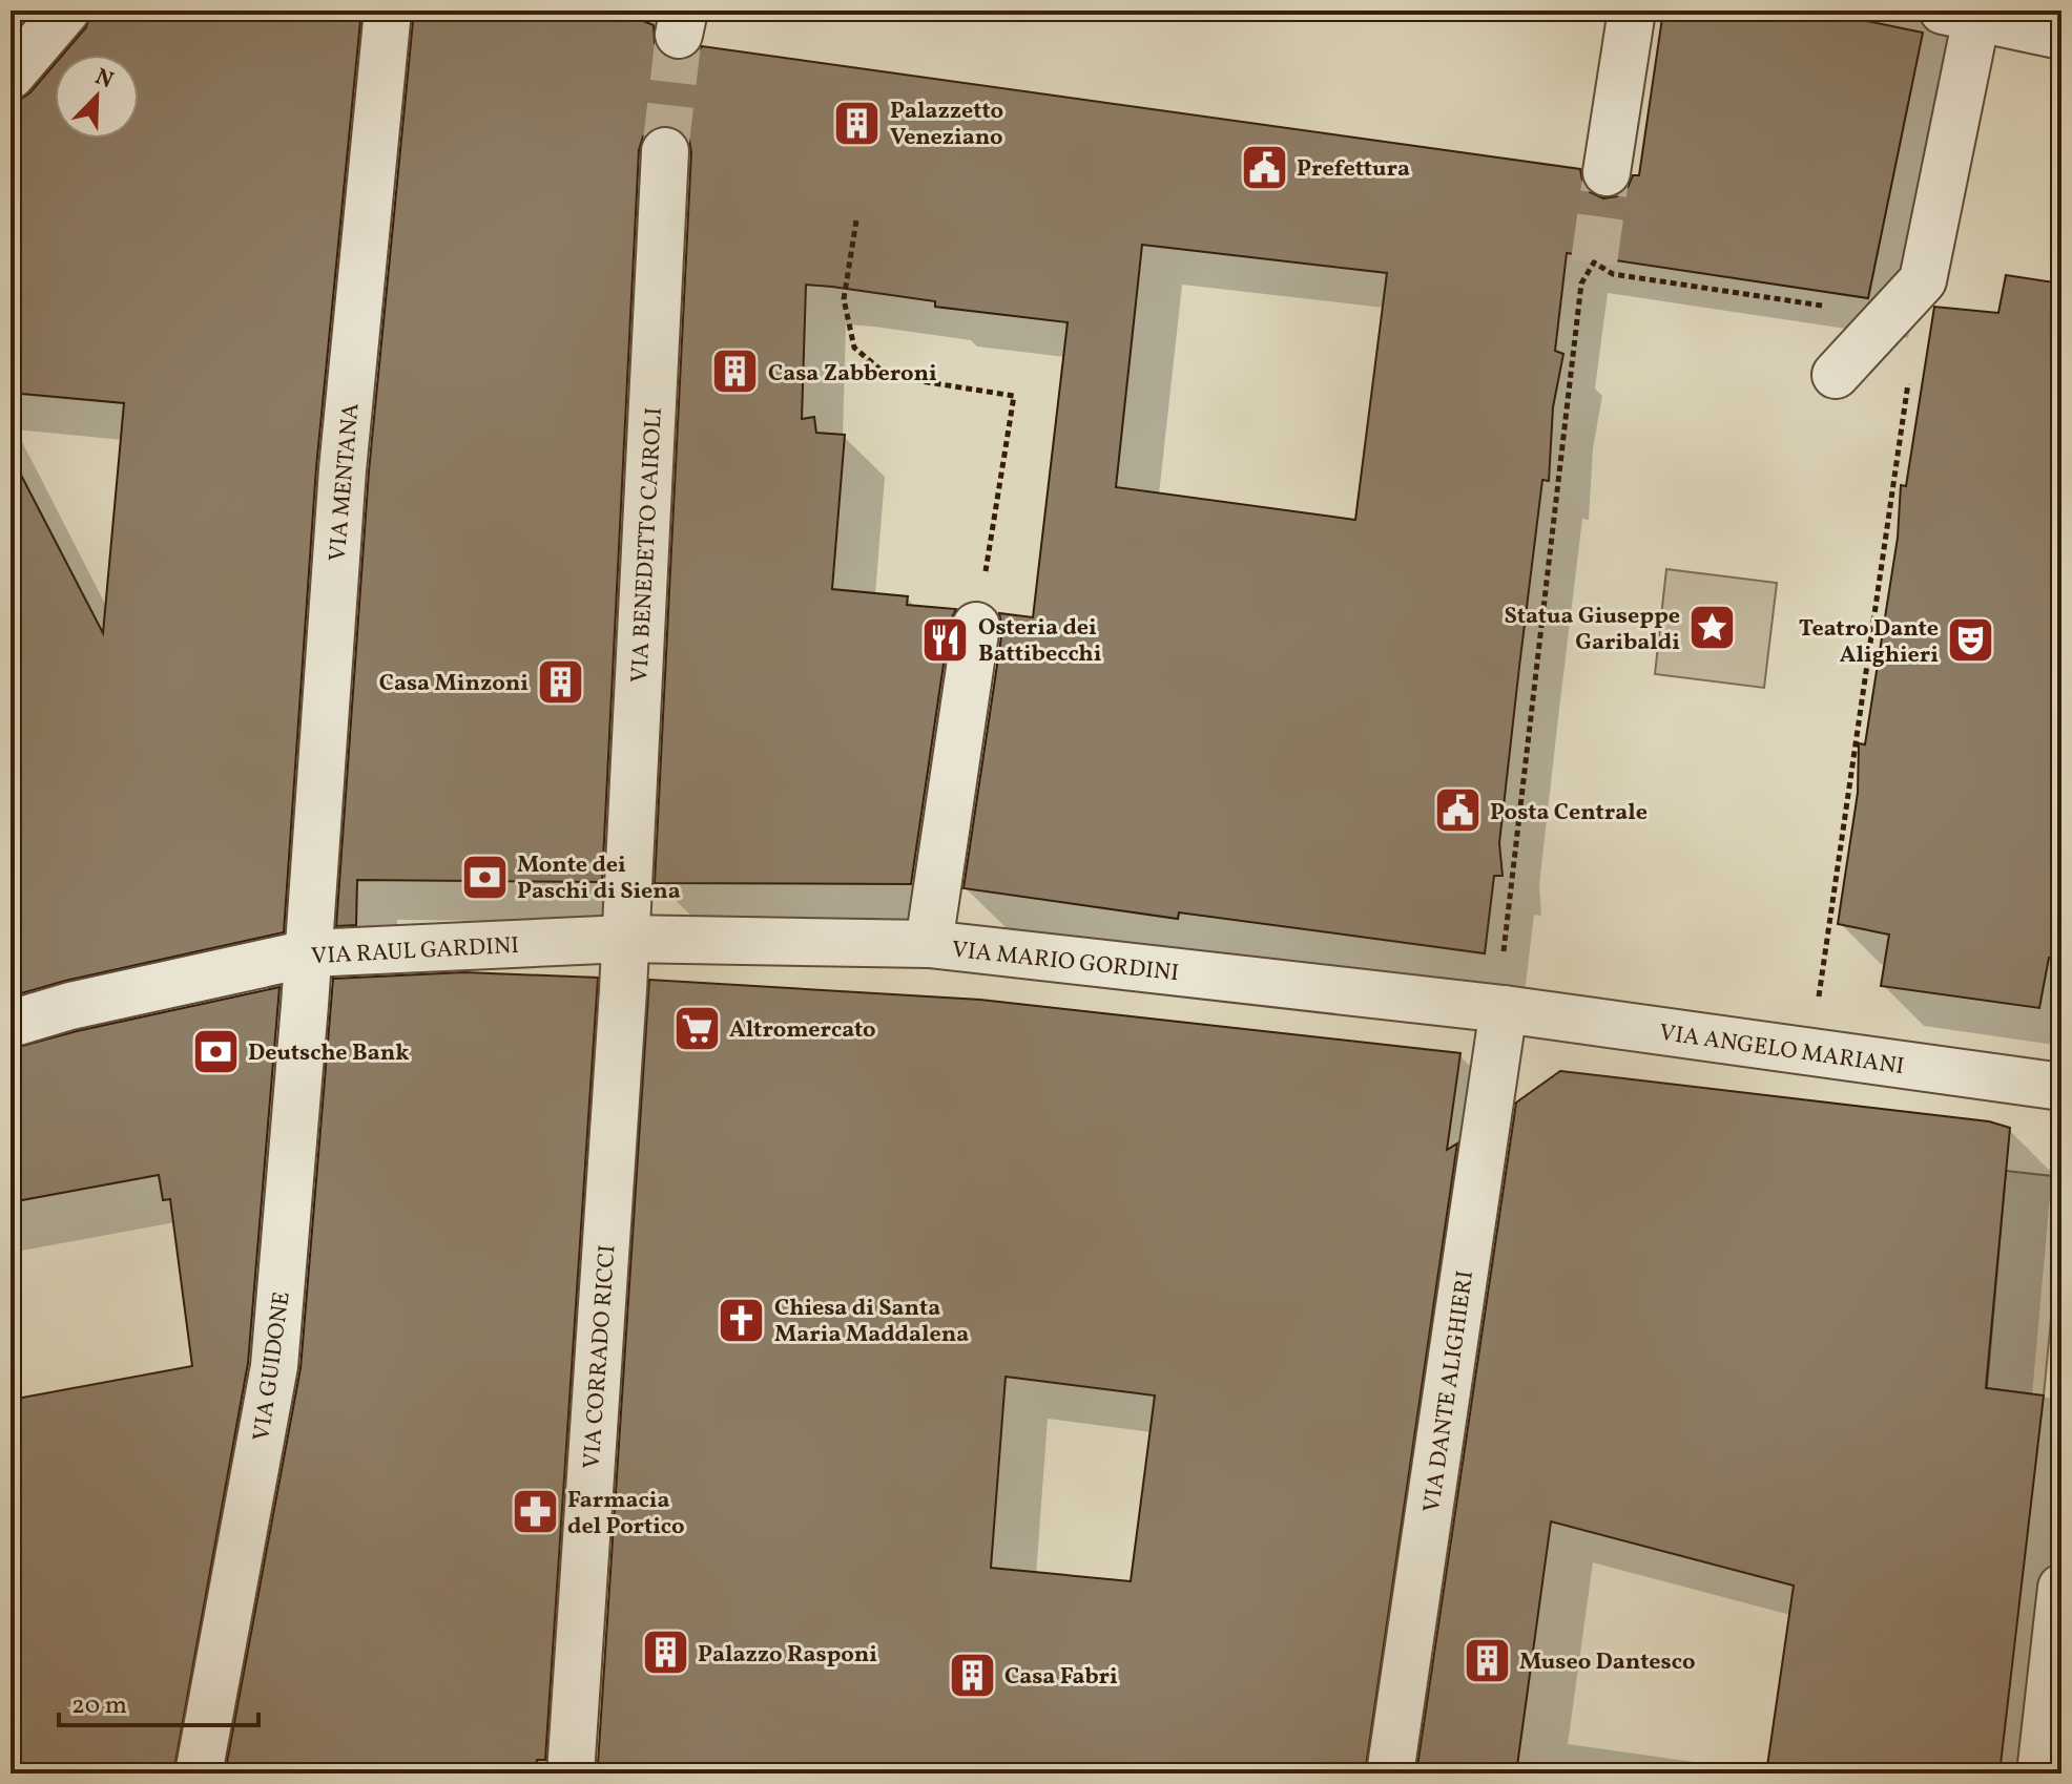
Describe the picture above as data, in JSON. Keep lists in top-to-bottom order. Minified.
{"streets":{"street":["VIA MENTANA","VIA BENEDETTO CAIROLI","VIA RAUL GARDINI","VIA MARIO GORDINI","VIA ANGELO MARIANI","VIA CORRADO RICCI","VIA GUIDONE","VIA DANTE ALIGHIERI"]},"crossings":[["VIA MENTANA","VIA RAUL GARDINI"],["VIA MENTANA","VIA GUIDONE"],["VIA BENEDETTO CAIROLI","VIA RAUL GARDINI"],["VIA BENEDETTO CAIROLI","VIA MARIO GORDINI"],["VIA BENEDETTO CAIROLI","VIA CORRADO RICCI"],["VIA RAUL GARDINI","VIA MARIO GORDINI"],["VIA RAUL GARDINI","VIA CORRADO RICCI"],["VIA RAUL GARDINI","VIA GUIDONE"],["VIA MARIO GORDINI","VIA ANGELO MARIANI"],["VIA MARIO GORDINI","VIA CORRADO RICCI"],["VIA MARIO GORDINI","VIA DANTE ALIGHIERI"],["VIA ANGELO MARIANI","VIA DANTE ALIGHIERI"]],"places":{"building":["Palazzetto Veneziano","Casa Zabberoni","Casa Minzoni","Palazzo Rasponi","Museo Dantesco","Casa Fabri"],"public building":["Prefettura","Posta Centrale"],"place":["Statua Giuseppe Garibaldi"],"restaurant":["Osteria dei Battibecchi"],"theatre":["Teatro Dante Alighieri"],"bank":["Monte dei Paschi di Siena","Deutsche Bank"],"supermarket":["Altromercato"],"church":["Chiesa di Santa Maria Maddalena"],"pharmacy":["Farmacia del Portico"]},"scale_bar":"20 m","north":"top right"}
